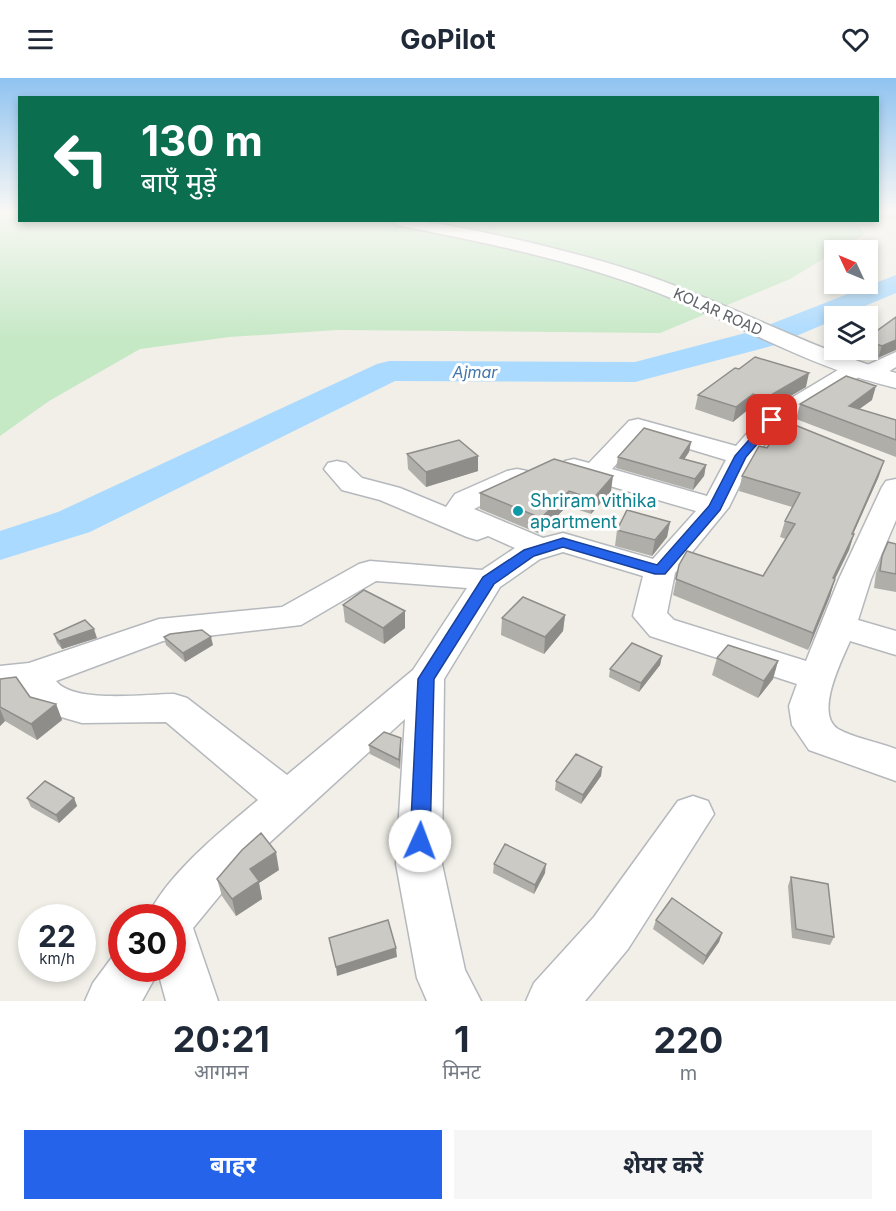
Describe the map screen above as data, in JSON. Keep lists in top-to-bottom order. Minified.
{"streets":{"main road":["KOLAR ROAD"]},"water":["Ajmar"],"places":["Shriram vithika apartment"],"north":"top left","page":{"header":"GoPilot","turn":["130 m","बाएँ मुड़ें"],"speed":"22 km/h","limit":"30","eta":["20:21","आगमन","1","मिनट","220","m"],"buttons":["बाहर","शेयर करें"]}}
